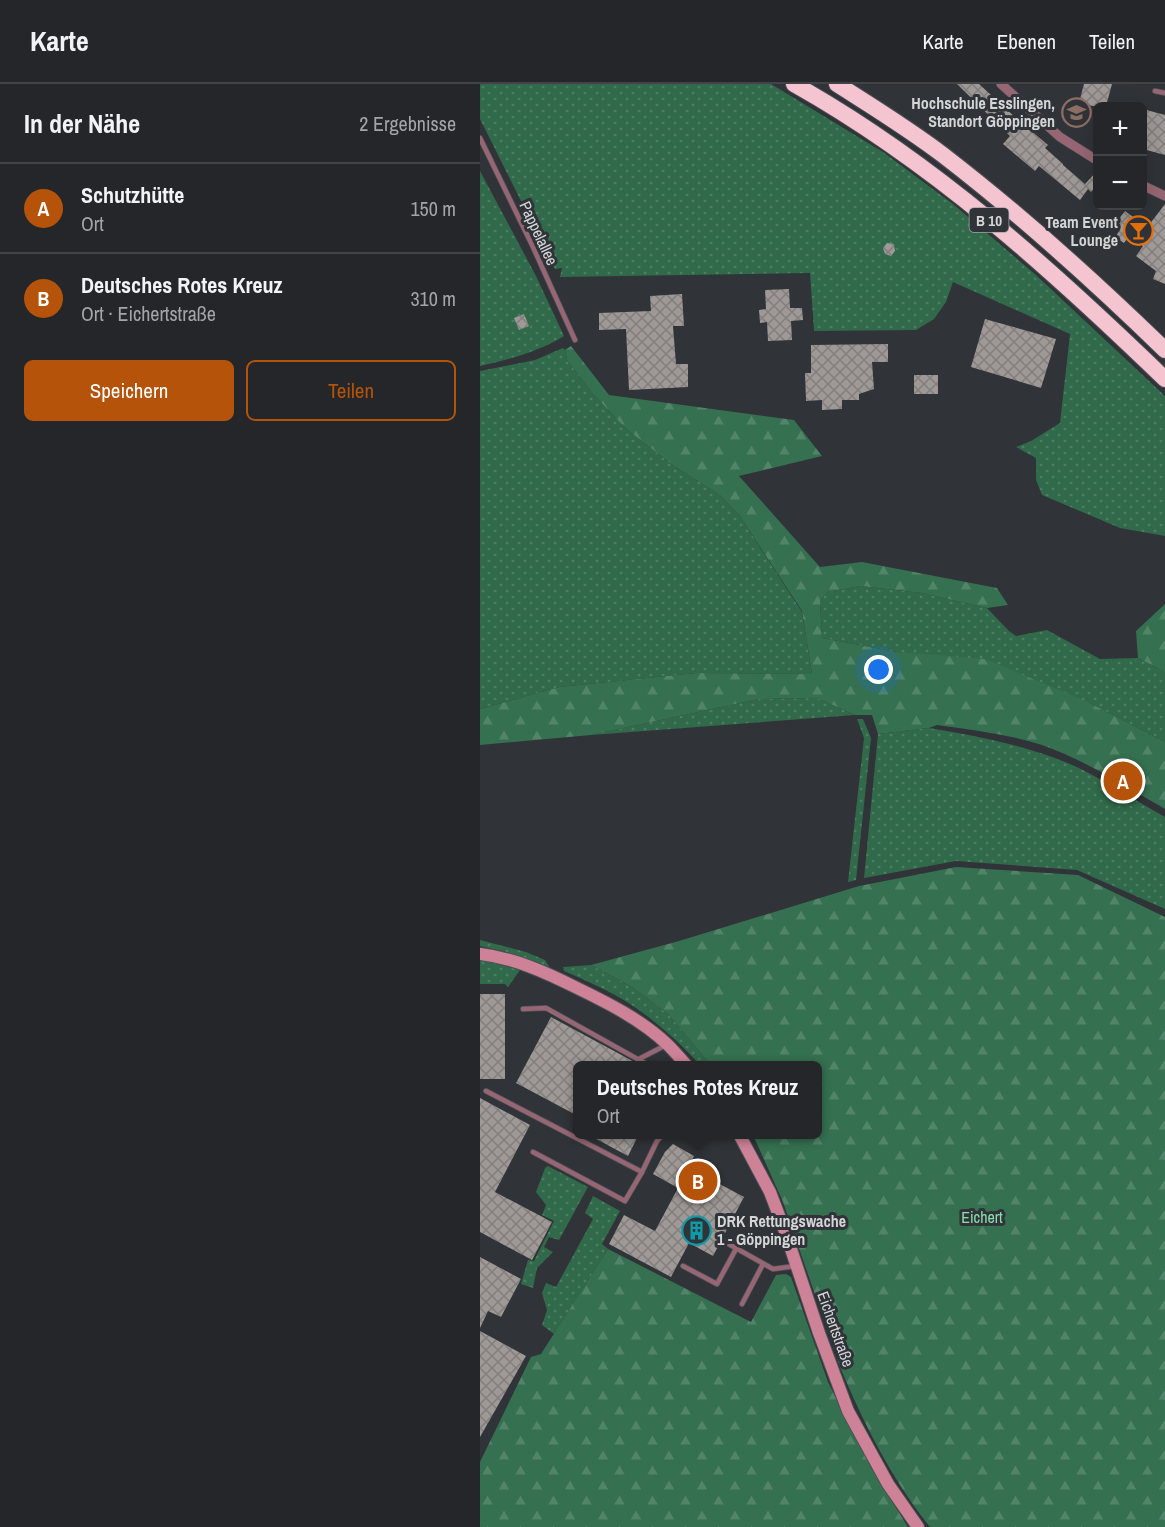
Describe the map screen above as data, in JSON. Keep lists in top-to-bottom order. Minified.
{"streets":{"highway":["B 10"],"street":["Eichertstraße"],"lane":["Pappelallee"]},"parks":["Eichert"],"places":{"school or university":["Hochschule Esslingen, Standort Göppingen"],"bar":["Team Event Lounge"],"building":["DRK Rettungswache 1 - Göppingen"]},"page":{"header":"Karte","nav":["Karte","Ebenen","Teilen"],"heading":["In der Nähe","2 Ergebnisse"],"map_buttons":["+","−"],"list":[{"mark":"A","name":"Schutzhütte","note":"Ort","value":"150 m"},{"mark":"B","name":"Deutsches Rotes Kreuz","note":"Ort · Eichertstraße","value":"310 m"}],"buttons":["Speichern","Teilen"],"pins":["A","B"],"popup":["Deutsches Rotes Kreuz","Ort"]}}
